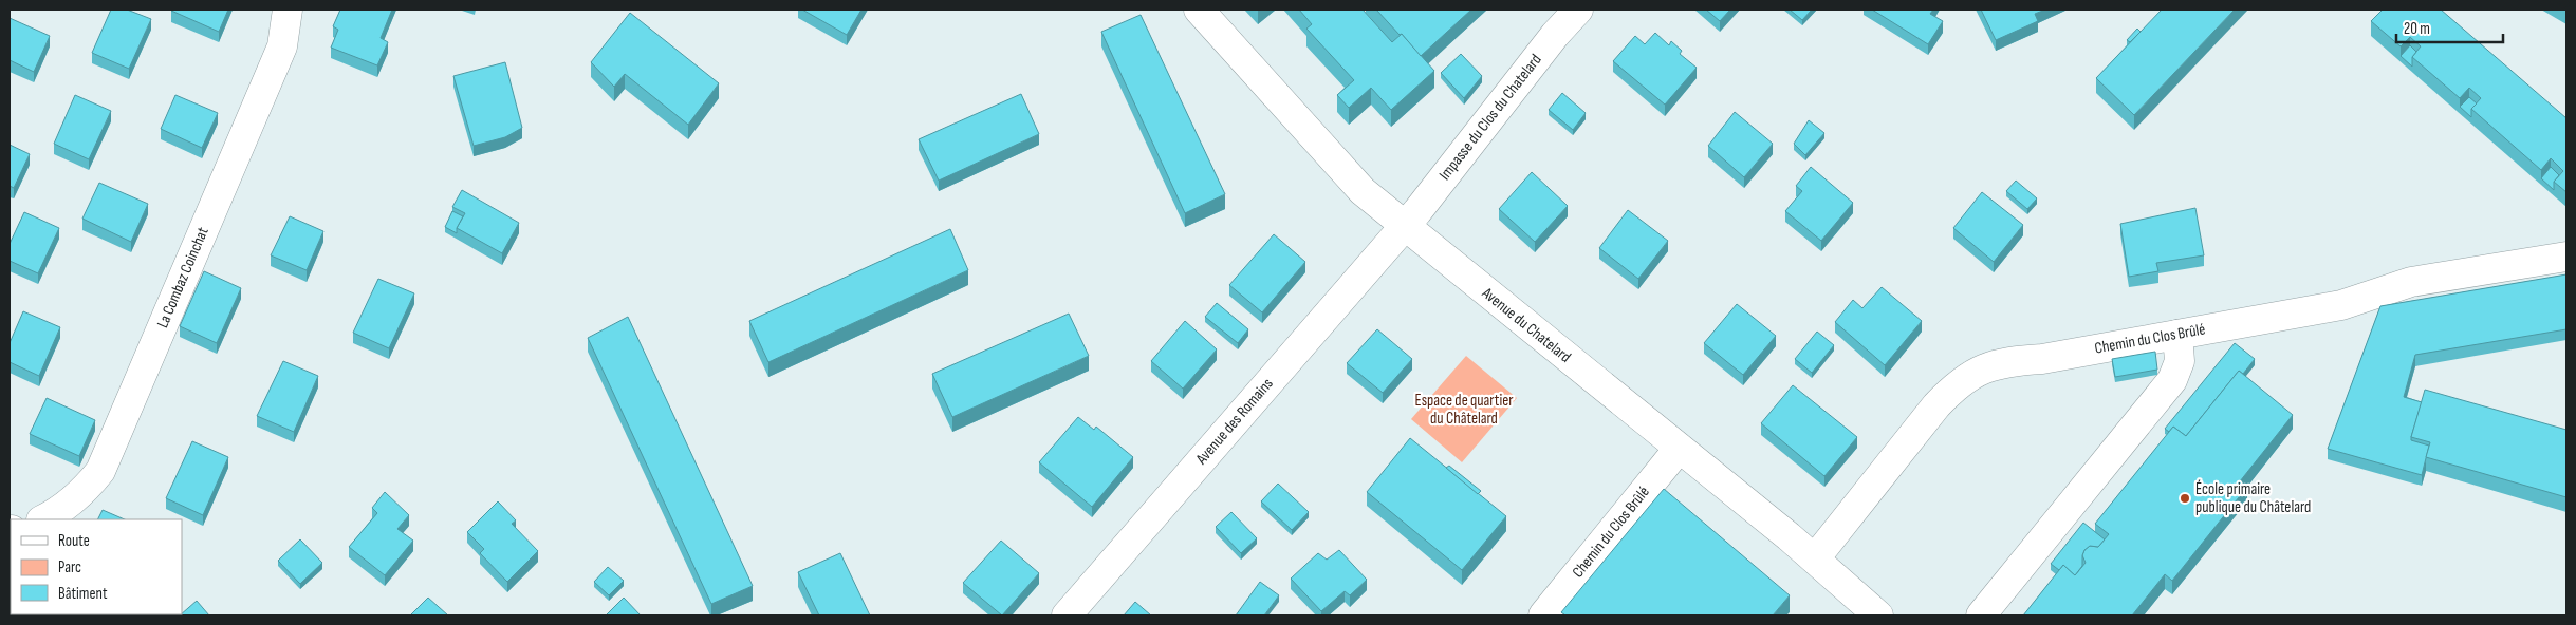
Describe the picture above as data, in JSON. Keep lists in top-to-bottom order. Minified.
{"streets":{"street":["Impasse du Clos du Chatelard","La Combaz Coinchat","Avenue du Chatelard","Chemin du Clos Brûlé","Avenue des Romains"]},"crossings":[["Impasse du Clos du Chatelard","Avenue du Chatelard"],["Impasse du Clos du Chatelard","Avenue des Romains"],["Avenue du Chatelard","Chemin du Clos Brûlé"],["Avenue du Chatelard","Avenue des Romains"]],"parks":["Espace de quartier du Châtelard"],"places":["École primaire publique du Châtelard"],"legend":["Route","Parc","Bâtiment"],"scale_bar":"20 m"}
